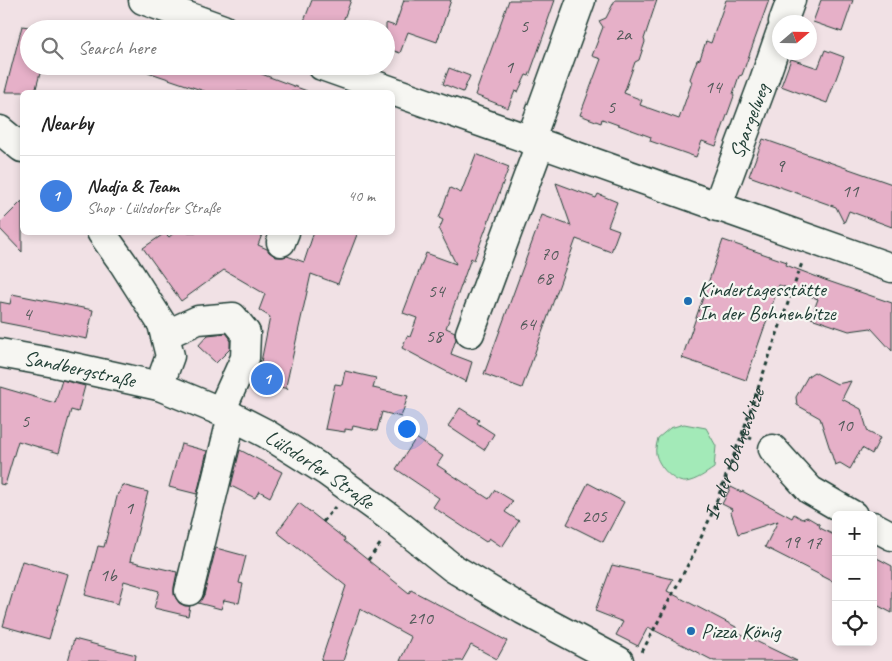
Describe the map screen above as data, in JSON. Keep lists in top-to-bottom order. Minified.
{"streets":{"street":["Spargelweg","Sandbergstraße","Lülsdorfer Straße"],"path":["In der Bohnenbitze"]},"crossings":[["Sandbergstraße","Lülsdorfer Straße"],["In der Bohnenbitze","Lülsdorfer Straße"]],"places":["Kindertagesstätte In der Bohnenbitze","Pizza König"],"house_numbers":["5","2a","1","14","5","9","11","70","68","54","4","64","58","5","10","1","205","19","17","1b","210"],"north":"right","page":{"search":"Search here","heading":"Nearby","list":[{"mark":"1","name":"Nadja & Team","note":"Shop · Lülsdorfer Straße","value":"40 m"}],"pins":"1","map_buttons":["+","−"]}}
